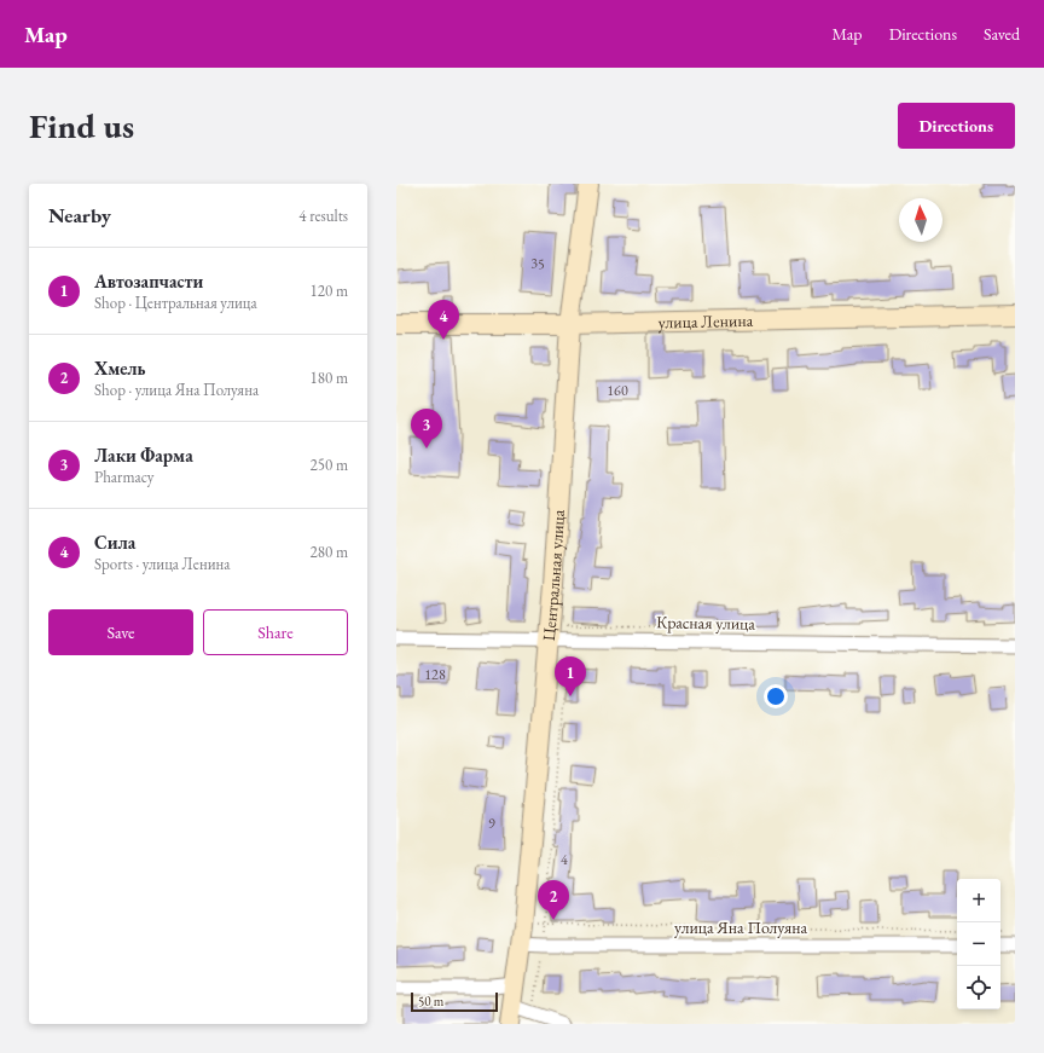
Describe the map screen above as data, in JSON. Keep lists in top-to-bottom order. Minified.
{"streets":{"street":["улица Ленина","Центральная улица","Красная улица","улица Яна Полуяна"]},"crossings":[["улица Ленина","Центральная улица"],["Центральная улица","Красная улица"],["Центральная улица","улица Яна Полуяна"]],"house_numbers":["35","160","128","9","4"],"scale_bar":"50 m","north":"top","page":{"header":"Map","nav":["Map","Directions","Saved"],"buttons":["Directions",["Save","Share"]],"title":"Find us","heading":["Nearby","4 results"],"list":[{"mark":"1","name":"Автозапчасти","note":"Shop · Центральная улица","value":"120 m"},{"mark":"2","name":"Хмель","note":"Shop · улица Яна Полуяна","value":"180 m"},{"mark":"3","name":"Лаки Фарма","note":"Pharmacy","value":"250 m"},{"mark":"4","name":"Сила","note":"Sports · улица Ленина","value":"280 m"}],"pins":["4","3","1","2"],"map_buttons":["+","−"],"scale":"50 m"}}
